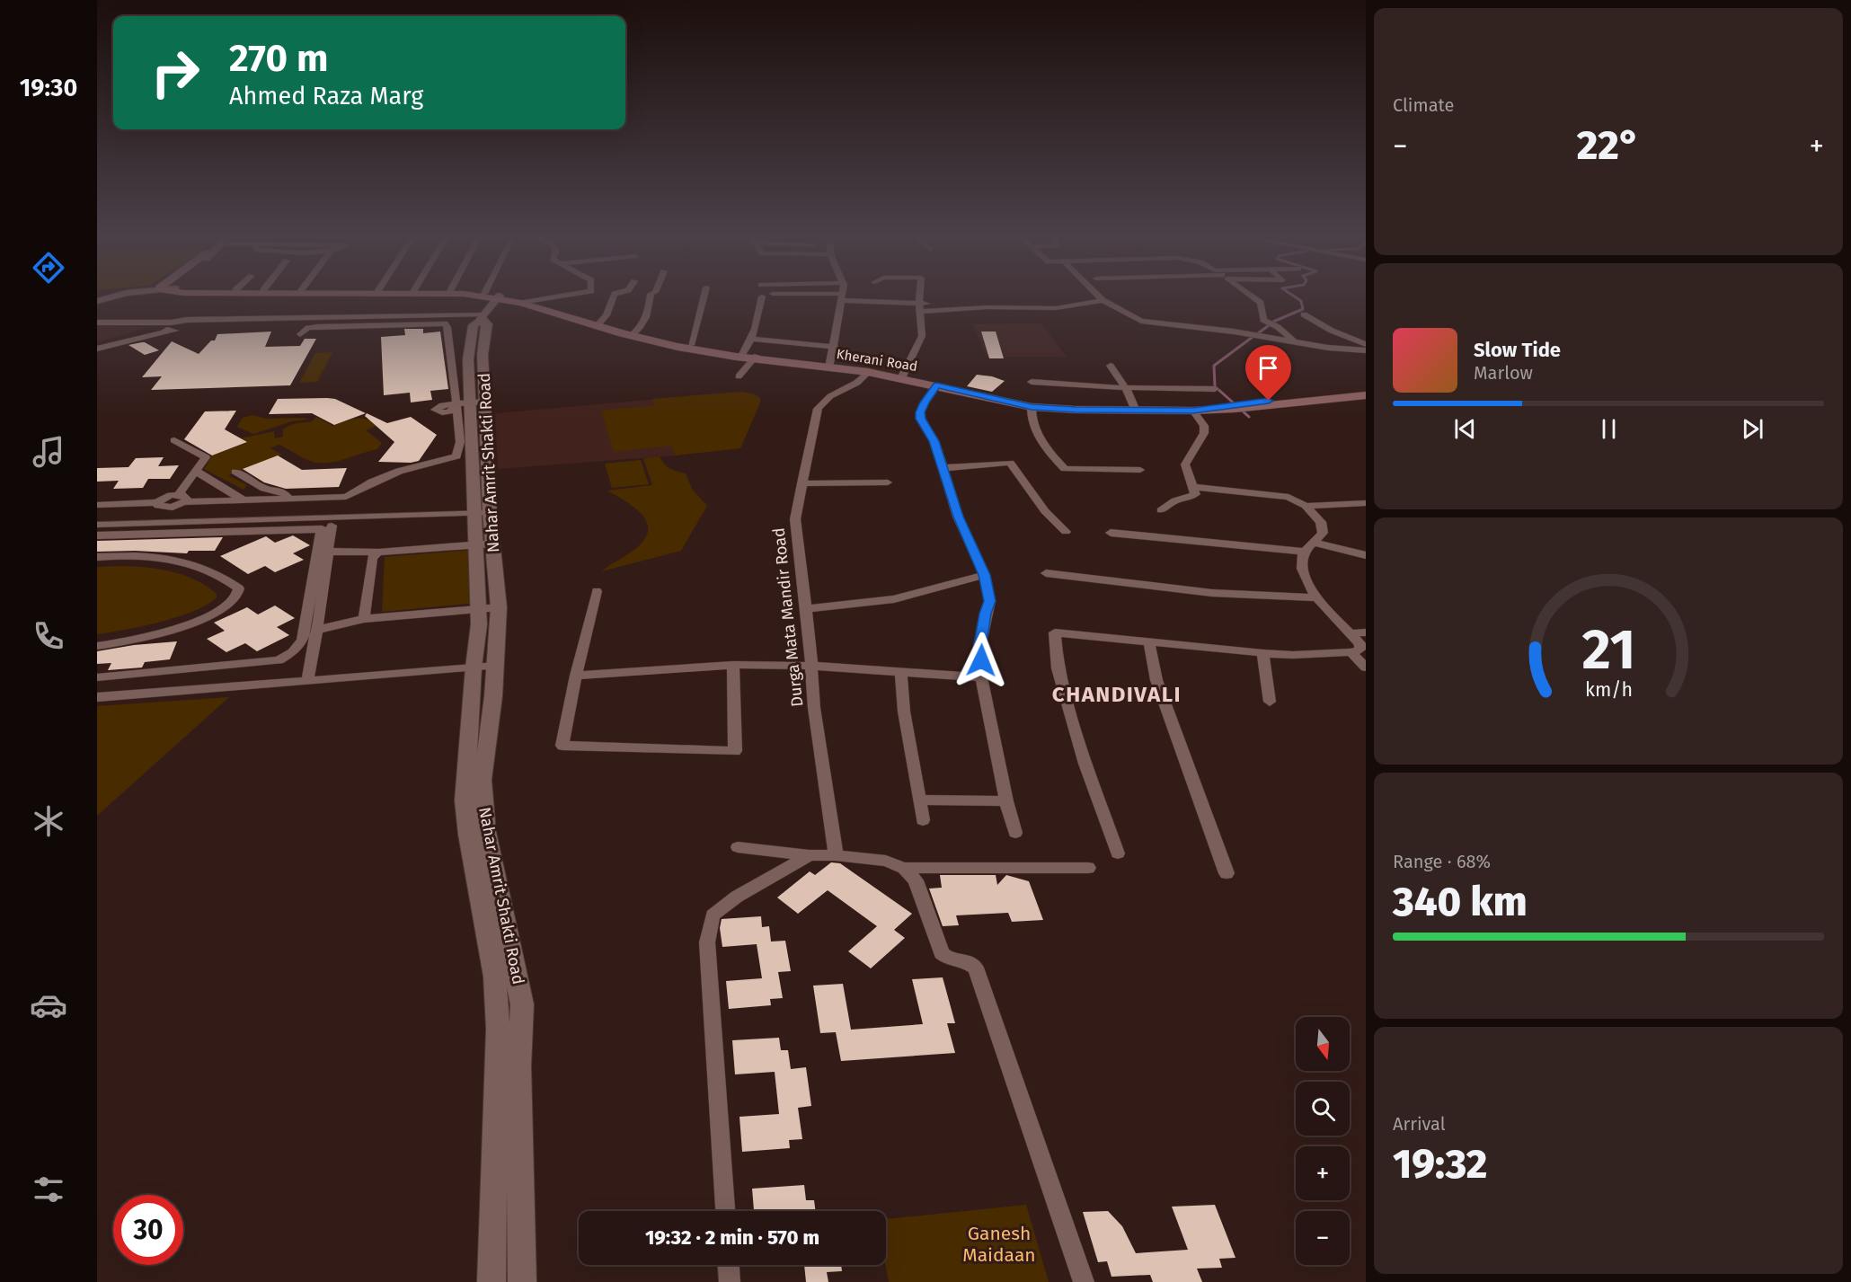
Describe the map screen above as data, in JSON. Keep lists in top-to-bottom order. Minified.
{"streets":{"main road":["Kherani Road"],"street":["Nahar Amrit Shakti Road","Durga Mata Mandir Road"]},"crossings":[["Kherani Road","Nahar Amrit Shakti Road"],["Kherani Road","Durga Mata Mandir Road"]],"districts":["CHANDIVALI"],"parks":["Ganesh Maidaan"],"north":"bottom","page":{"tabs":"19:30","tile":["Climate",["Range · 68%","340 km"],["Arrival","19:32"]],"turn":["270 m","Ahmed Raza Marg"],"heat":["−","22°","+"],"song":["Slow Tide","Marlow"],"map_buttons":["+","−"],"limit":"30","trip":"19:32 · 2 min · 570 m","gauge":["21","km/h"]}}
